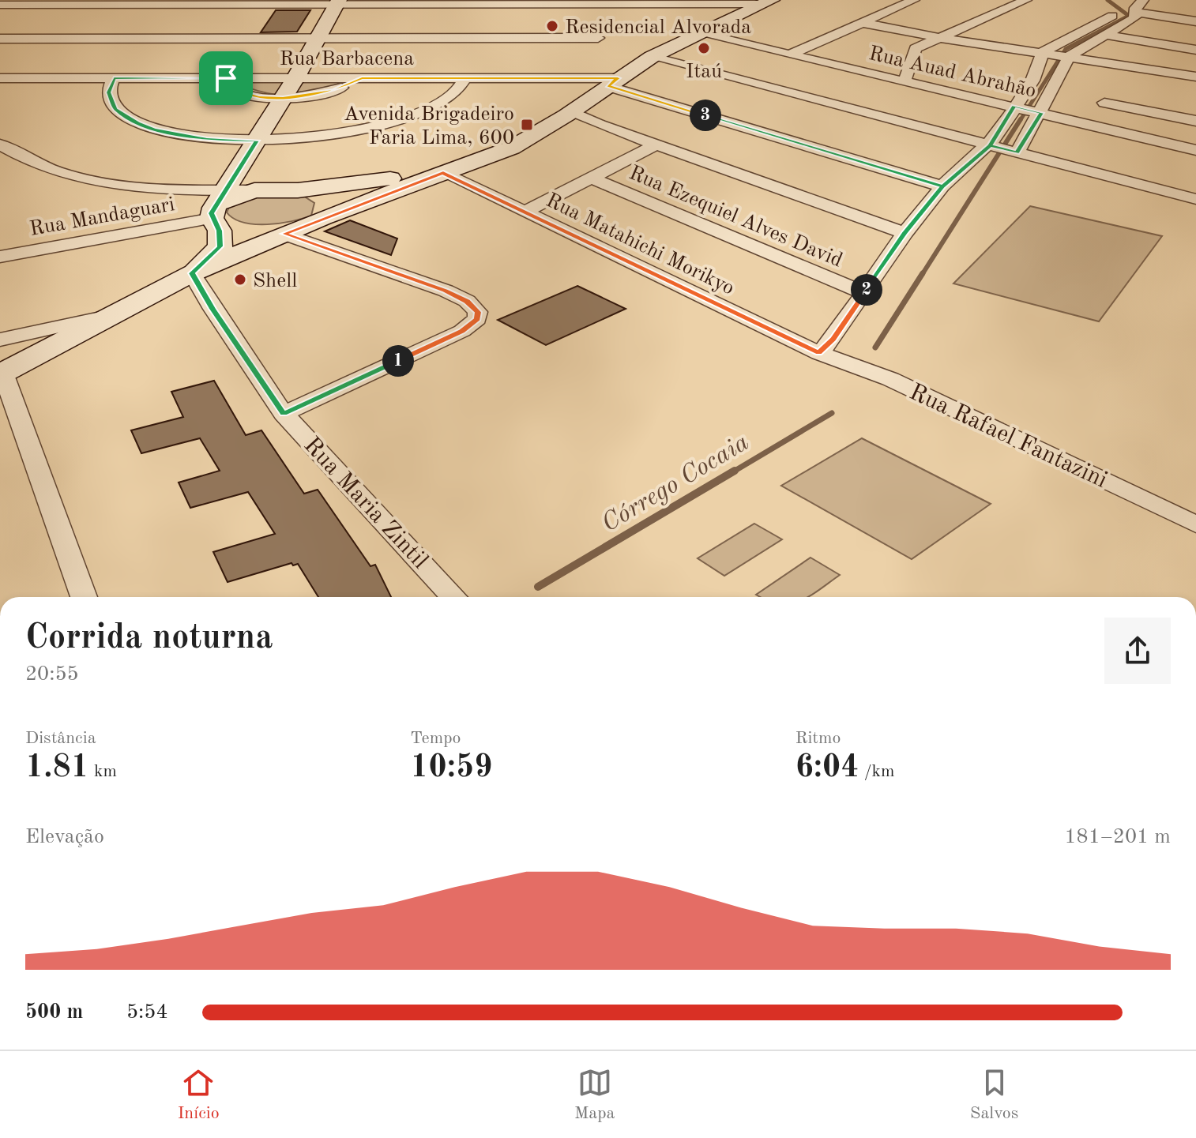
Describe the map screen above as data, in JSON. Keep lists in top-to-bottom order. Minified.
{"streets":{"street":["Rua Barbacena","Rua Auad Abrahão","Rua Mandaguari","Rua Ezequiel Alves David","Rua Matahichi Morikyo","Rua Rafael Fantazini","Rua Maria Zintil"]},"crossings":[["Rua Matahichi Morikyo","Rua Rafael Fantazini"]],"water":["Córrego Cocaia"],"places":{"other":["Residencial Alvorada","Itaú","Shell"],"transit":["Avenida Brigadeiro Faria Lima, 600"]},"page":{"pins":["3","2","1"],"heading":["Corrida noturna","20:55"],"stats":[["Distância","1.81 km"],["Tempo","10:59"],["Ritmo","6:04 /km"]],"chart":["Elevação","181–201 m"],"list":[{"name":"500 m","note":"5:54"}],"tabs":["Início","Mapa","Salvos"]}}
